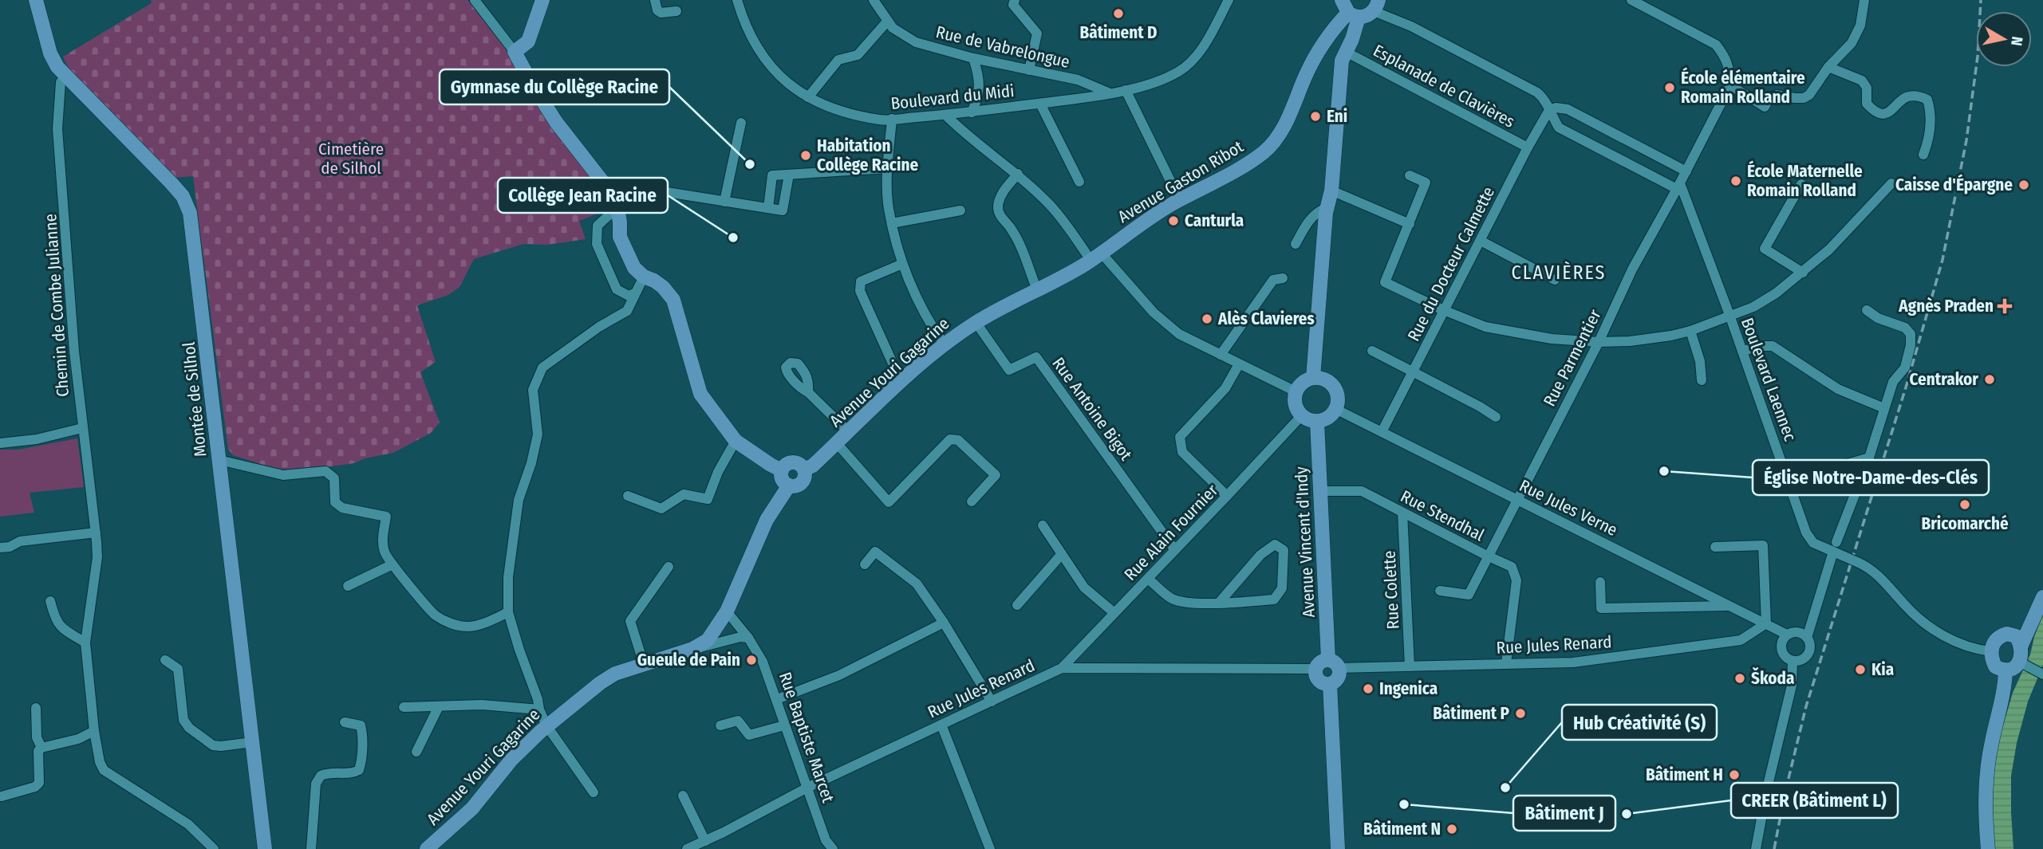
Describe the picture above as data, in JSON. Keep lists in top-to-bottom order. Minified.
{"streets":{"street":["Rue de Vabrelongue","Esplanade de Clavières","Boulevard du Midi","Avenue Gaston Ribot","Rue du Docteur Calmette","Chemin de Combe Julianne","Rue Parmentier","Avenue Youri Gagarine","Boulevard Laennec","Montée de Silhol","Rue Antoine Bigot","Rue Jules Verne","Rue Stendhal","Rue Alain Fournier","Avenue Vincent d'Indy","Rue Colette","Rue Jules Renard","Rue Baptiste Marcet"]},"crossings":[["Rue de Vabrelongue","Boulevard du Midi"],["Esplanade de Clavières","Rue du Docteur Calmette"],["Esplanade de Clavières","Rue Parmentier"],["Esplanade de Clavières","Boulevard Laennec"],["Avenue Gaston Ribot","Avenue Youri Gagarine"],["Rue du Docteur Calmette","Rue Jules Verne"],["Chemin de Combe Julianne","Montée de Silhol"],["Rue Parmentier","Boulevard Laennec"],["Rue Parmentier","Rue Jules Verne"],["Rue Parmentier","Rue Stendhal"],["Avenue Youri Gagarine","Rue Antoine Bigot"],["Avenue Youri Gagarine","Rue Baptiste Marcet"],["Rue Antoine Bigot","Rue Alain Fournier"],["Rue Jules Verne","Rue Stendhal"],["Rue Jules Verne","Rue Alain Fournier"],["Rue Jules Verne","Avenue Vincent d'Indy"],["Rue Jules Verne","Rue Jules Renard"],["Rue Stendhal","Avenue Vincent d'Indy"],["Rue Stendhal","Rue Colette"],["Rue Alain Fournier","Avenue Vincent d'Indy"],["Rue Alain Fournier","Rue Jules Renard"],["Avenue Vincent d'Indy","Rue Jules Renard"],["Rue Colette","Rue Jules Renard"],["Rue Jules Renard","Rue Baptiste Marcet"]],"districts":["CLAVIÈRES"],"parks":["Cimetière de Silhol"],"places":{"other":["Bâtiment D","École élémentaire Romain Rolland","Eni","Habitation Collège Racine","Gymnase du Collège Racine","École Maternelle Romain Rolland","Caisse d'Épargne","Canturla","Collège Jean Racine","Alès Clavieres","Centrakor","Église Notre-Dame-des-Clés","Bricomarché","Gueule de Pain","Kia","Škoda","Ingenica","Bâtiment P","Bâtiment H","Hub Créativité (S)","Bâtiment J","CREER (Bâtiment L)","Bâtiment N"],"health":["Agnès Praden"]},"north":"right"}
